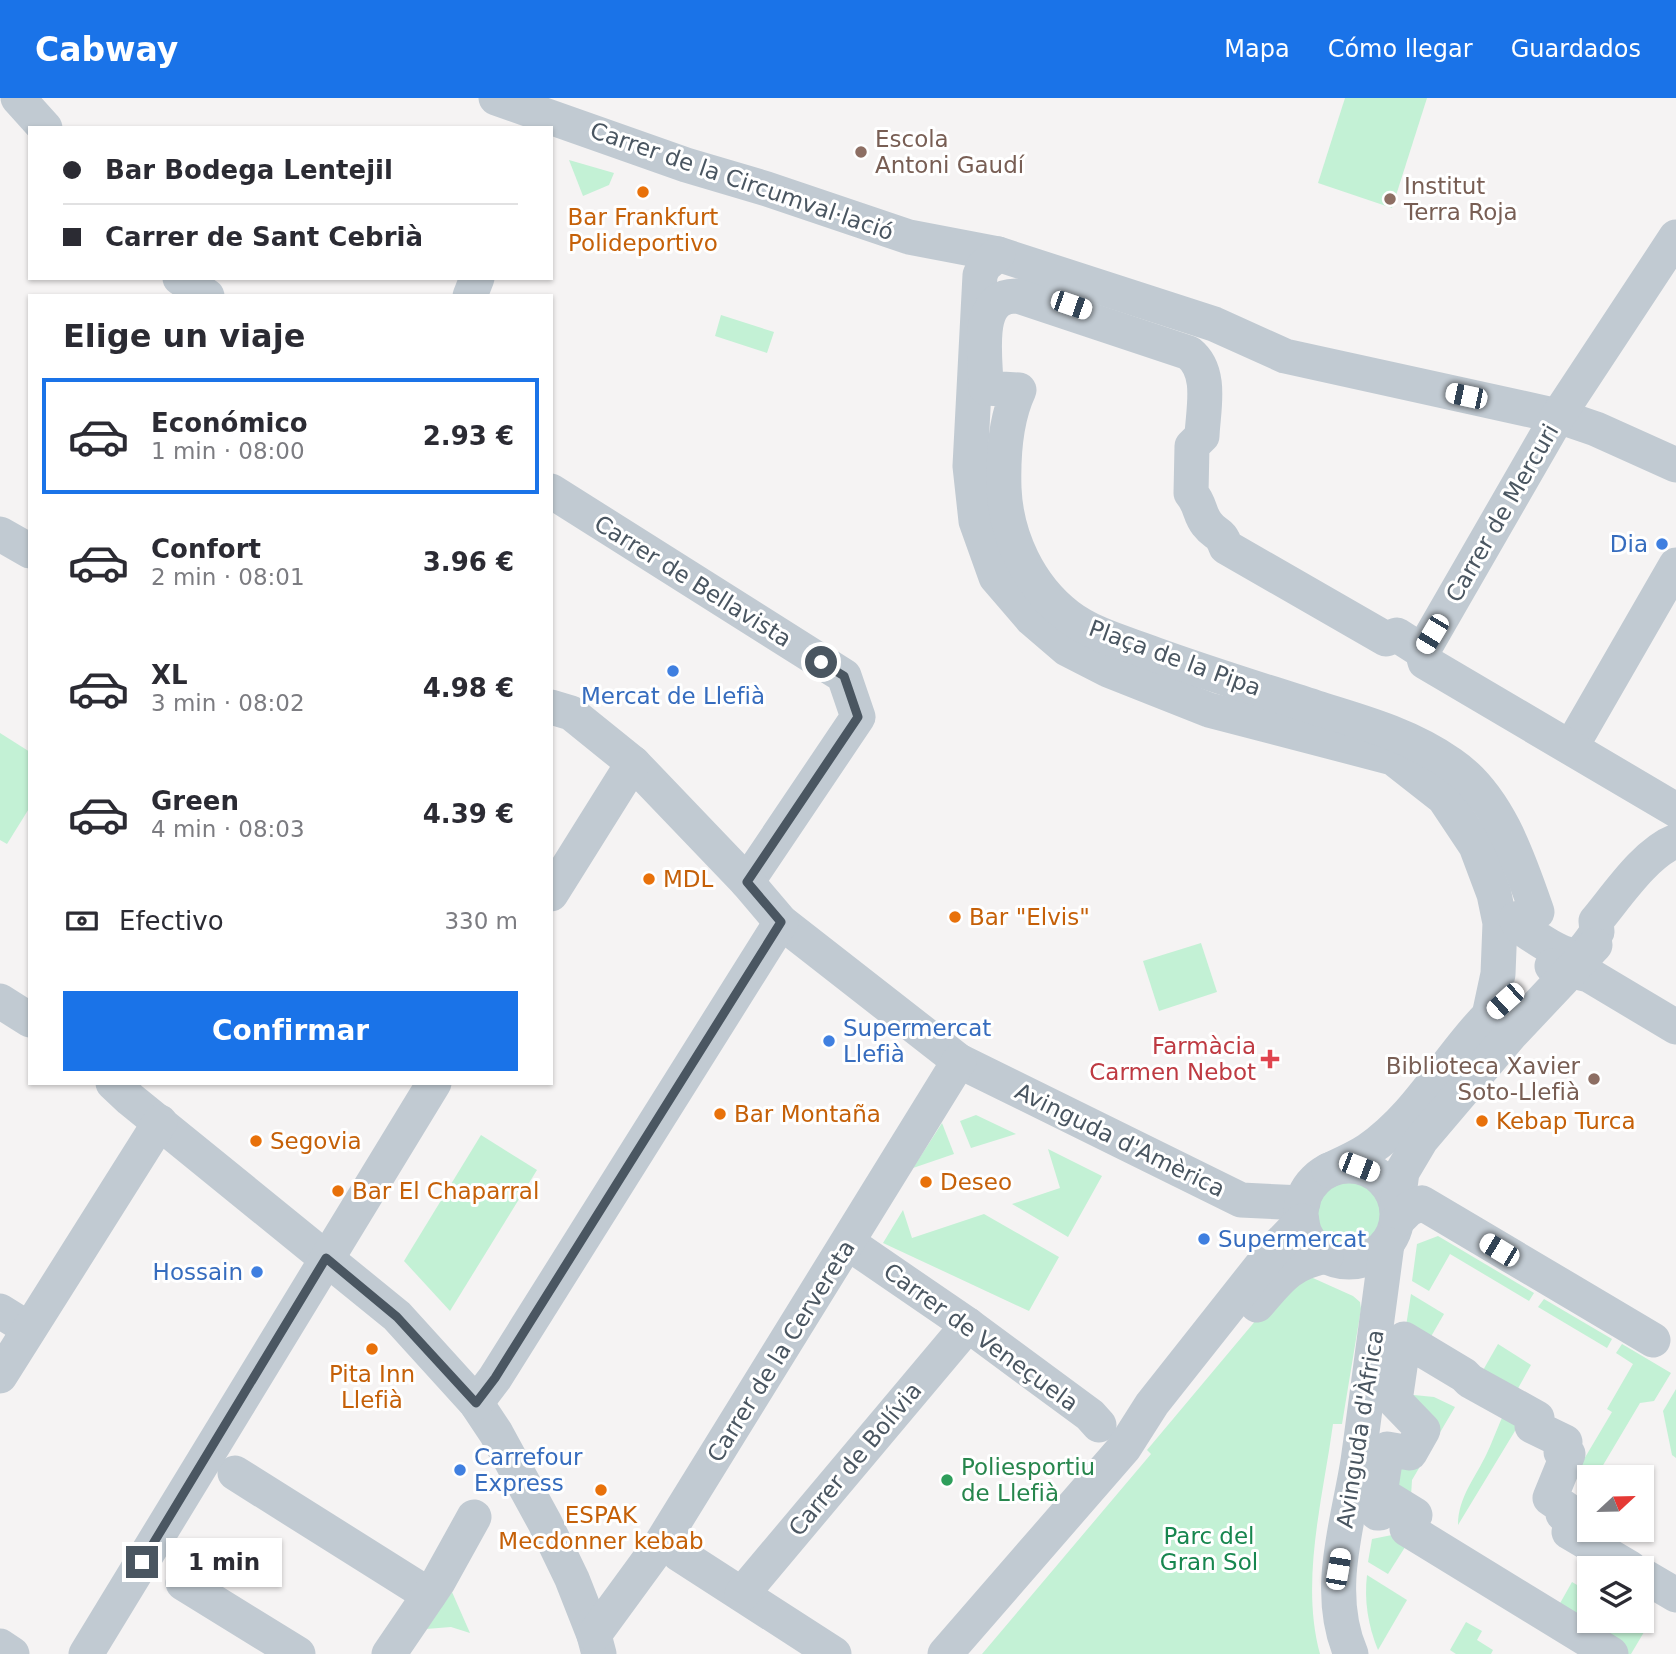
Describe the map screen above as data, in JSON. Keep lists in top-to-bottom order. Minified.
{"streets":{"street":["Carrer de la Circumval·lació","Carrer de Mercuri","Carrer de Bellavista","Plaça de la Pipa","Avinguda d'Amèrica","Carrer de Veneçuela","Carrer de la Cervereta","Avinguda d'Àfrica","Carrer de Bolívia"]},"crossings":[["Carrer de la Circumval·lació","Carrer de Mercuri"],["Carrer de Bellavista","Avinguda d'Amèrica"],["Avinguda d'Amèrica","Carrer de la Cervereta"],["Avinguda d'Amèrica","Avinguda d'Àfrica"],["Carrer de Veneçuela","Carrer de Bolívia"]],"parks":["Parc del Gran Sol"],"places":{"other":["Escola Antoni Gaudí","Bar Frankfurt Polideportivo","Institut Terra Roja","Dia","Mercat de Llefià","MDL","Bar \"Elvis\"","Supermercat Llefià","Biblioteca Xavier Soto-Llefià","Bar Montaña","Kebap Turca","Segovia","Deseo","Bar El Chaparral","Supermercat","Hossain","Pita Inn Llefià","Carrefour Express","Poliesportiu de Llefià","ESPAK Mecdonner kebab"],"health":["Farmàcia Carmen Nebot"]},"north":"right","page":{"header":"Cabway","nav":["Mapa","Cómo llegar","Guardados"],"banner":["Bar Bodega Lentejil","Carrer de Sant Cebrià"],"heading":"Elige un viaje","list":[{"name":"Económico","note":"1 min · 08:00","value":"2.93 €"},{"name":"Confort","note":"2 min · 08:01","value":"3.96 €"},{"name":"XL","note":"3 min · 08:02","value":"4.98 €"},{"name":"Green","note":"4 min · 08:03","value":"4.39 €"}],"pay":["Efectivo","330 m"],"buttons":"Confirmar","bubble":"1 min"}}
